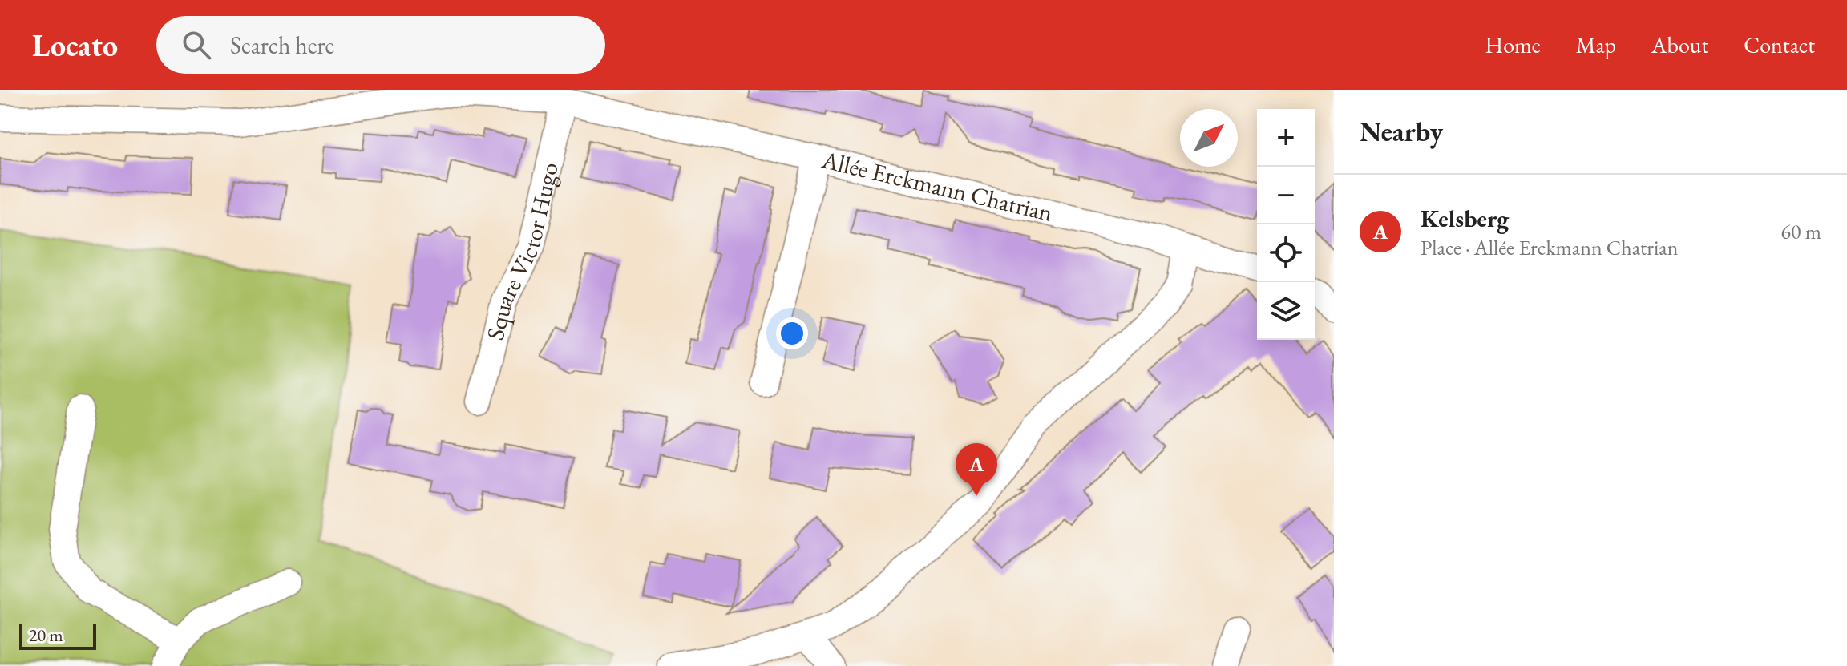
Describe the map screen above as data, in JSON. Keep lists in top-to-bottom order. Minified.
{"streets":{"street":["Allée Erckmann Chatrian","Square Victor Hugo"]},"crossings":[["Allée Erckmann Chatrian","Square Victor Hugo"]],"scale_bar":"20 m","north":"top right","page":{"header":"Locato","search":"Search here","nav":["Home","Map","About","Contact"],"heading":"Nearby","map_buttons":["+","−"],"list":[{"mark":"A","name":"Kelsberg","note":"Place · Allée Erckmann Chatrian","value":"60 m"}],"pins":"A","scale":"20 m"}}
